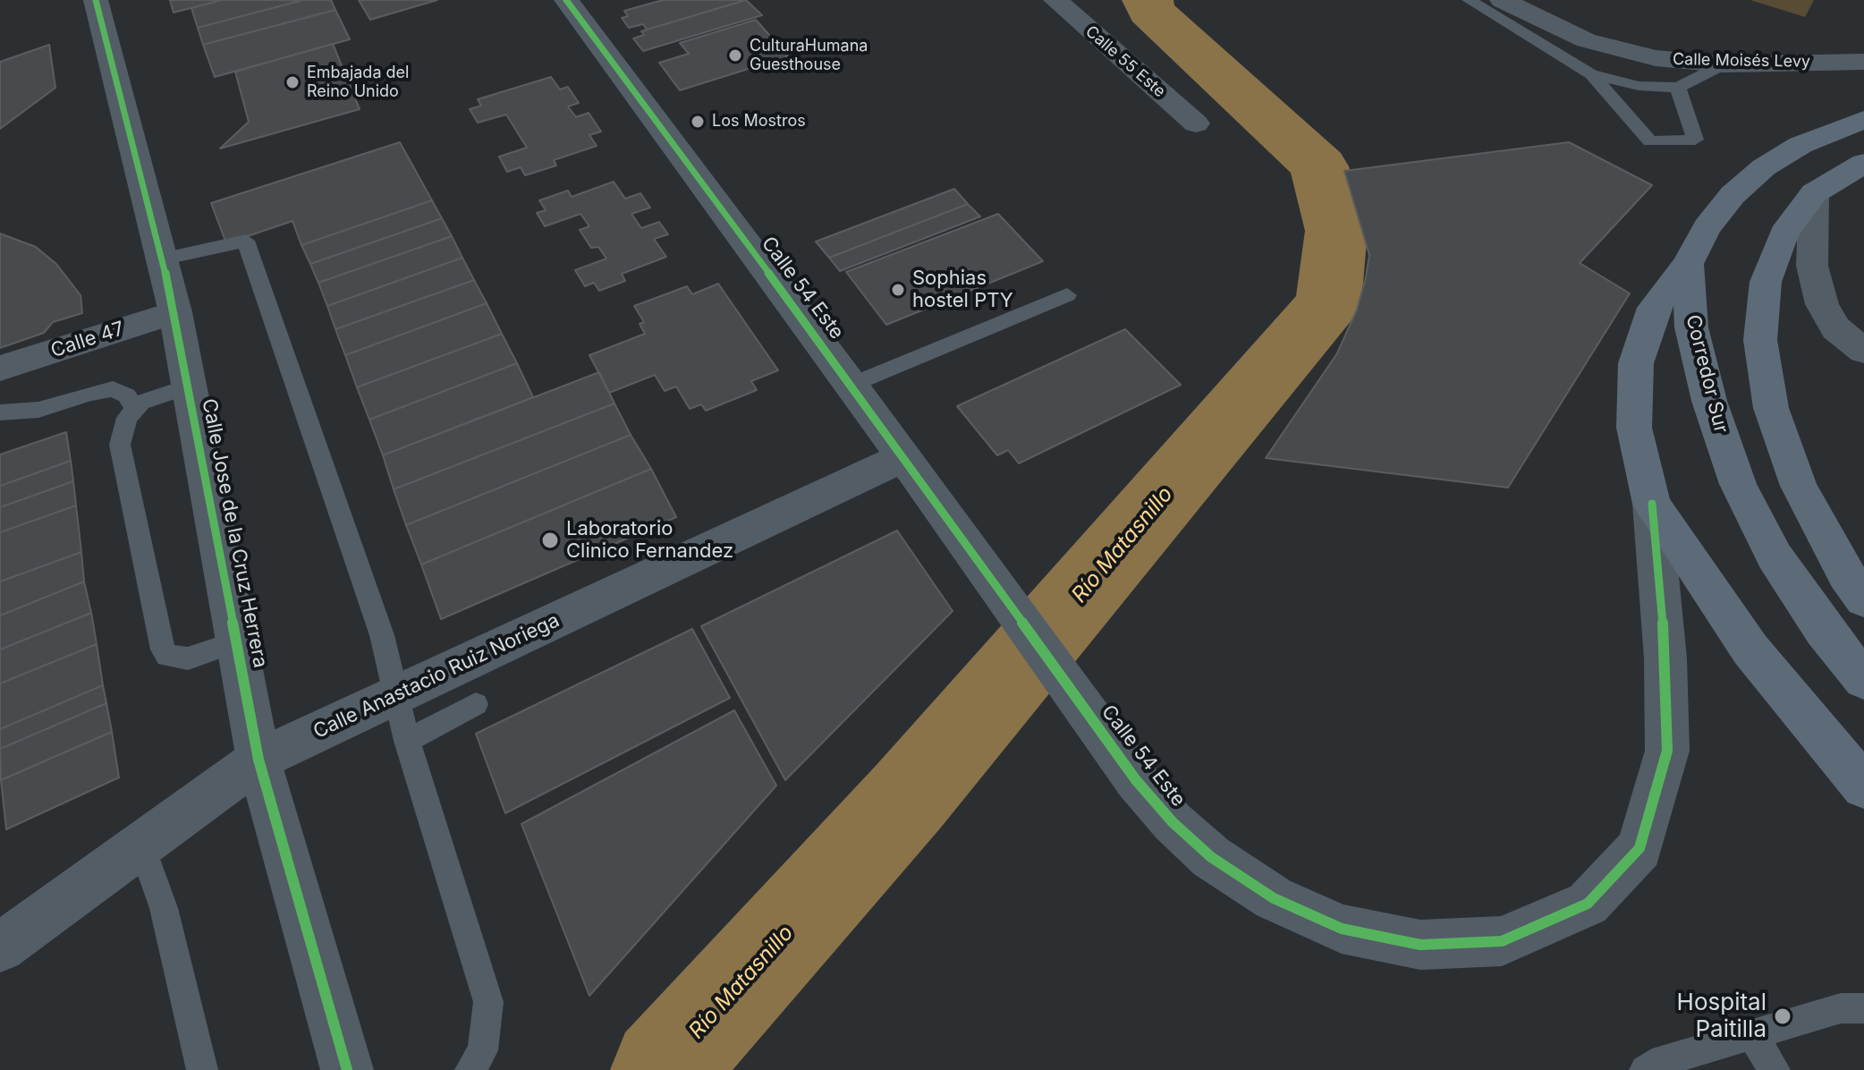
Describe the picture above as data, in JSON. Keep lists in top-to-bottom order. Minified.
{"streets":{"highway":["Corredor Sur"],"street":["Calle Moisés Levy","Calle 55 Este","Calle 54 Este","Calle 47","Calle Jose de la Cruz Herrera","Calle Anastacio Ruiz Noriega"]},"crossings":[["Calle 54 Este","Calle Anastacio Ruiz Noriega"],["Calle 47","Calle Jose de la Cruz Herrera"],["Calle Jose de la Cruz Herrera","Calle Anastacio Ruiz Noriega"]],"water":["Río Matasnillo"],"places":["CulturaHumana Guesthouse","Embajada del Reino Unido","Los Mostros","Sophias hostel PTY","Laboratorio Clinico Fernandez","Hospital Paitilla"]}
